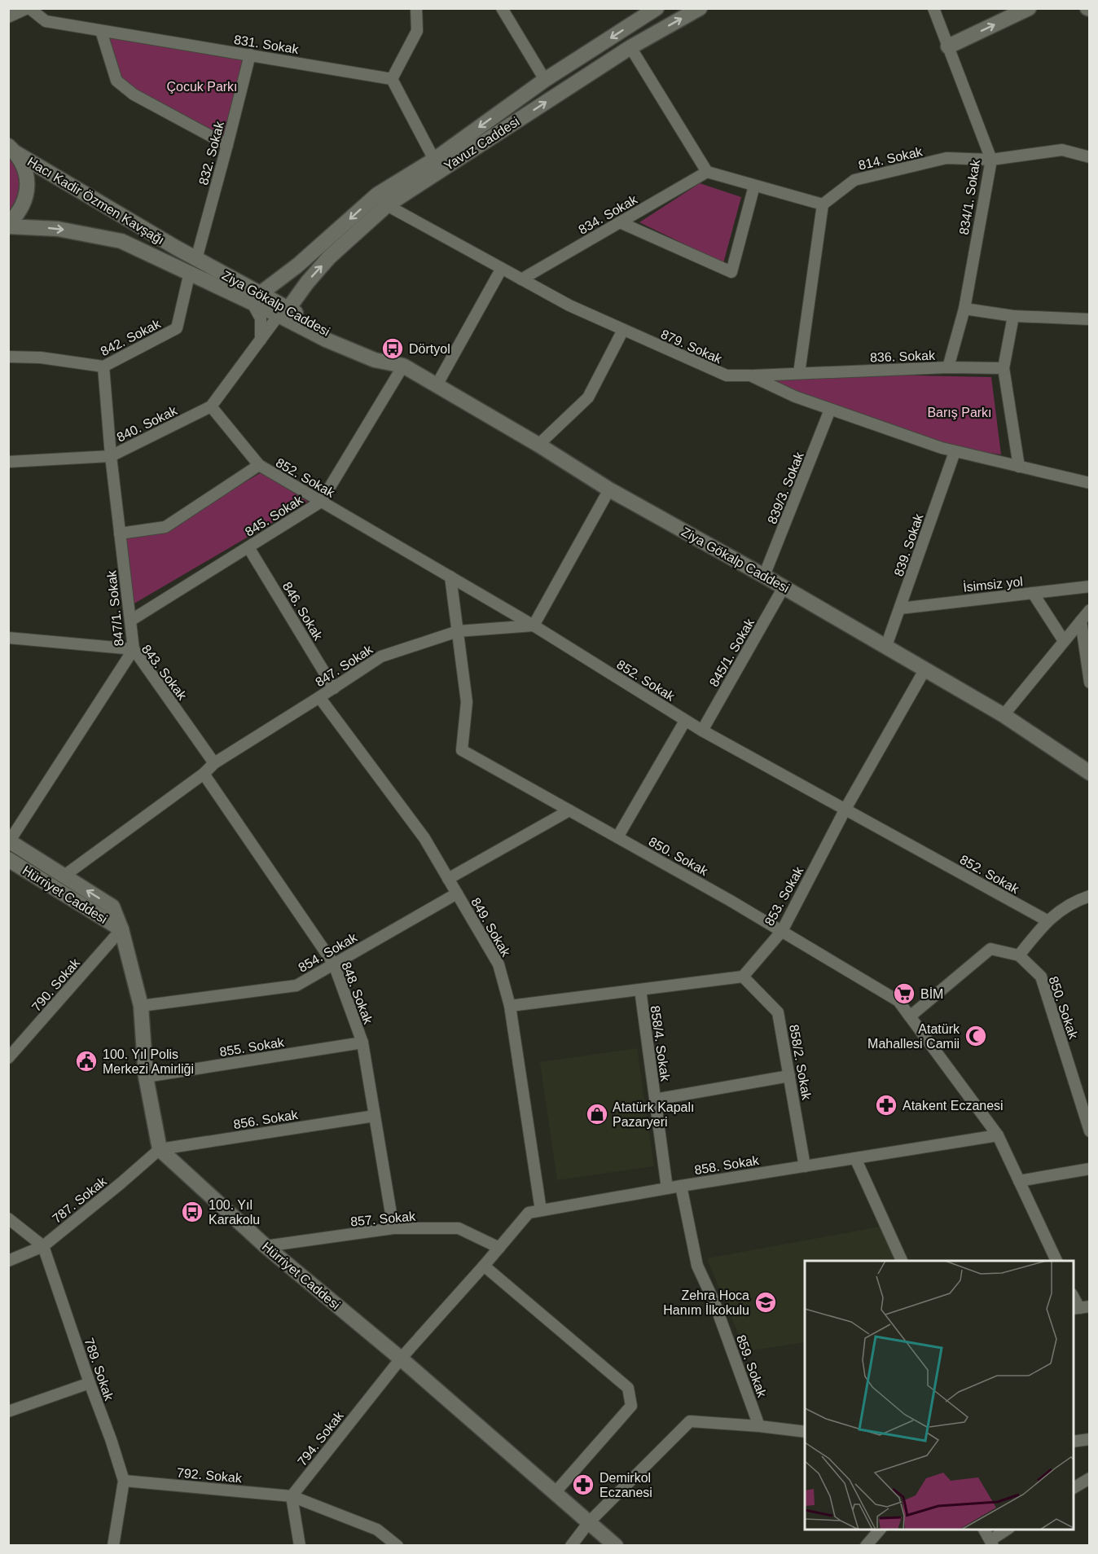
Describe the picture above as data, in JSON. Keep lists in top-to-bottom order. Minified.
{"streets":{"main road":["Yavuz Caddesi","Hacı Kadir Özmen Kavşağı","Ziya Gökalp Caddesi","Hürriyet Caddesi"],"street":["831. Sokak","832. Sokak","814. Sokak","834/1. Sokak","834. Sokak","842. Sokak","879. Sokak","836. Sokak","840. Sokak","852. Sokak","839/3. Sokak","845. Sokak","839. Sokak","İsimsiz yol","847/1. Sokak","846. Sokak","845/1. Sokak","847. Sokak","843. Sokak","850. Sokak","853. Sokak","849. Sokak","854. Sokak","790. Sokak","848. Sokak","858/4. Sokak","855. Sokak","858/2. Sokak","856. Sokak","858. Sokak","787. Sokak","857. Sokak","859. Sokak","789. Sokak","794. Sokak","792. Sokak"]},"crossings":[["831. Sokak","832. Sokak"],["Yavuz Caddesi","Ziya Gökalp Caddesi"],["Yavuz Caddesi","879. Sokak"],["Yavuz Caddesi","840. Sokak"],["832. Sokak","Ziya Gökalp Caddesi"],["814. Sokak","834/1. Sokak"],["834/1. Sokak","836. Sokak"],["Hacı Kadir Özmen Kavşağı","Ziya Gökalp Caddesi"],["834. Sokak","879. Sokak"],["Ziya Gökalp Caddesi","842. Sokak"],["Ziya Gökalp Caddesi","840. Sokak"],["Ziya Gökalp Caddesi","839/3. Sokak"],["Ziya Gökalp Caddesi","845. Sokak"],["Ziya Gökalp Caddesi","839. Sokak"],["Ziya Gökalp Caddesi","845/1. Sokak"],["Ziya Gökalp Caddesi","853. Sokak"],["842. Sokak","847/1. Sokak"],["879. Sokak","836. Sokak"],["879. Sokak","839/3. Sokak"],["879. Sokak","839. Sokak"],["840. Sokak","852. Sokak"],["840. Sokak","847/1. Sokak"],["852. Sokak","845. Sokak"],["852. Sokak","845/1. Sokak"],["852. Sokak","847. Sokak"],["852. Sokak","850. Sokak"],["852. Sokak","853. Sokak"],["845. Sokak","847/1. Sokak"],["845. Sokak","846. Sokak"],["839. Sokak","İsimsiz yol"],["847/1. Sokak","843. Sokak"],["847/1. Sokak","Hürriyet Caddesi"],["846. Sokak","847. Sokak"],["847. Sokak","843. Sokak"],["847. Sokak","850. Sokak"],["847. Sokak","Hürriyet Caddesi"],["847. Sokak","849. Sokak"],["847. Sokak","848. Sokak"],["850. Sokak","853. Sokak"],["Hürriyet Caddesi","854. Sokak"],["Hürriyet Caddesi","790. Sokak"],["Hürriyet Caddesi","855. Sokak"],["Hürriyet Caddesi","856. Sokak"],["Hürriyet Caddesi","787. Sokak"],["Hürriyet Caddesi","857. Sokak"],["Hürriyet Caddesi","794. Sokak"],["853. Sokak","858/2. Sokak"],["849. Sokak","854. Sokak"],["849. Sokak","858. Sokak"],["854. Sokak","848. Sokak"],["848. Sokak","855. Sokak"],["848. Sokak","856. Sokak"],["848. Sokak","857. Sokak"],["858/4. Sokak","858. Sokak"],["858/2. Sokak","858. Sokak"],["856. Sokak","787. Sokak"],["858. Sokak","857. Sokak"],["858. Sokak","859. Sokak"],["787. Sokak","789. Sokak"],["789. Sokak","792. Sokak"],["794. Sokak","792. Sokak"]],"parks":["Çocuk Parkı","Barış Parkı"],"places":{"bus stop":["Dörtyol","100. Yıl Karakolu"],"supermarket":["BİM"],"mosque":["Atatürk Mahallesi Camii"],"public building":["100. Yıl Polis Merkezi Amirliği"],"pharmacy":["Atakent Eczanesi","Demirkol Eczanesi"],"shop":["Atatürk Kapalı Pazaryeri"],"school or university":["Zehra Hoca Hanım İlkokulu"]}}
